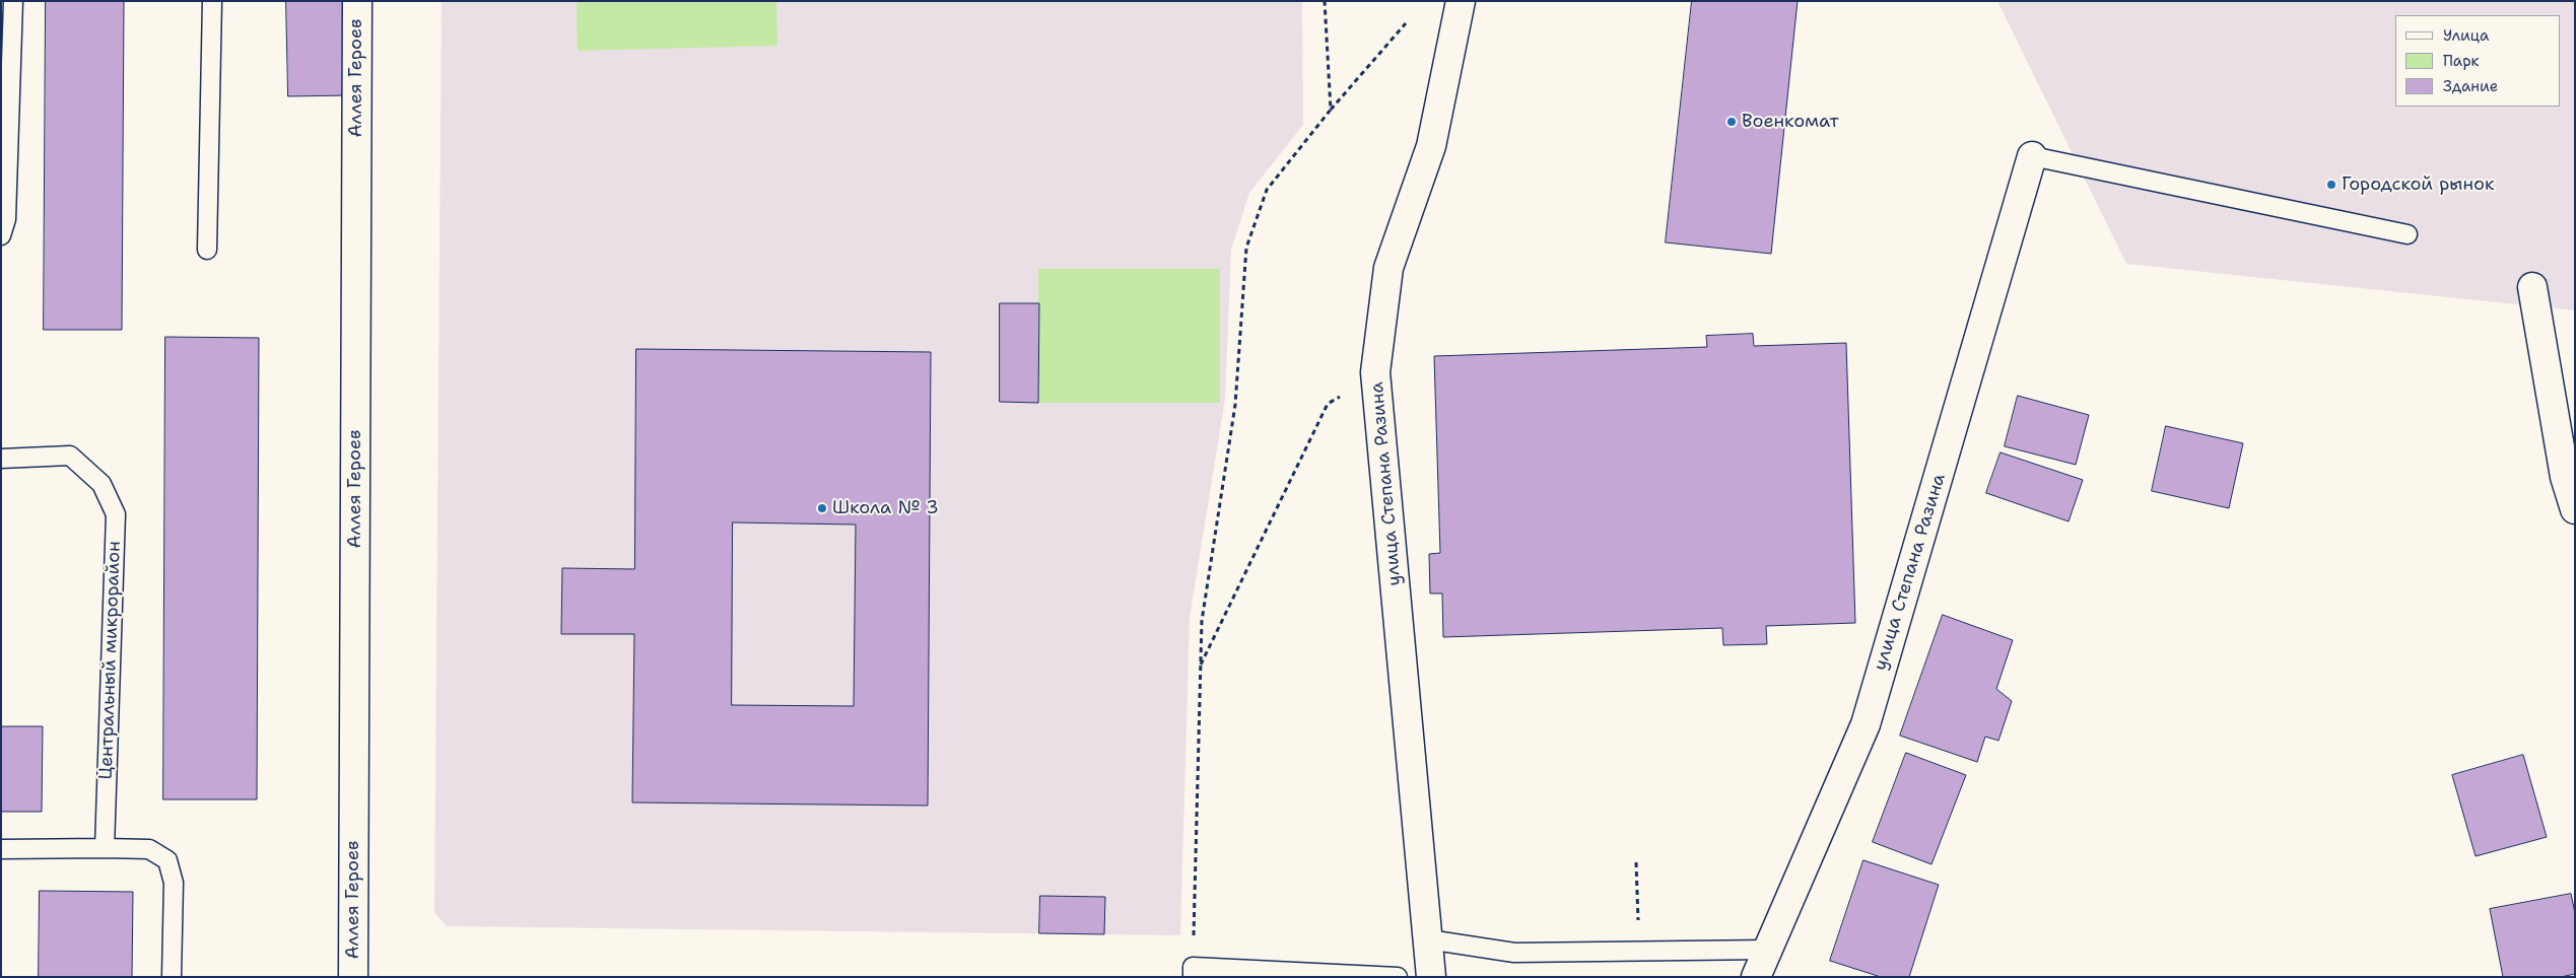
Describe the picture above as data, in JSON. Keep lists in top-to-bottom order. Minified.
{"streets":{"street":["Аллея Героев","улица Степана Разина"],"lane":["Центральный микрорайон"]},"places":["Военкомат","Городской рынок","Школа № 3"],"legend":["Улица","Парк","Здание"]}
